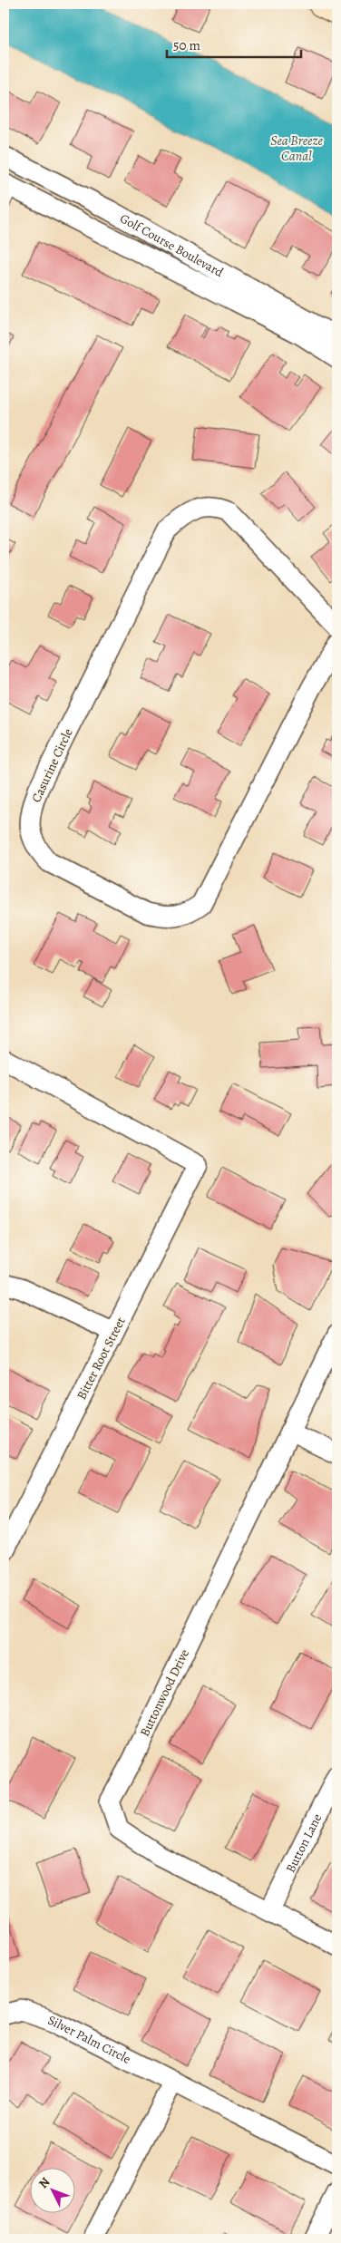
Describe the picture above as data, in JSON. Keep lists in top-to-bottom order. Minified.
{"streets":{"street":["Golf Course Boulevard","Casurine Circle","Bitter Root Street","Buttonwood Drive","Button Lane","Silver Palm Circle"]},"crossings":[["Buttonwood Drive","Button Lane"]],"water":["Sea Breeze Canal"],"scale_bar":"50 m","north":"top left"}
